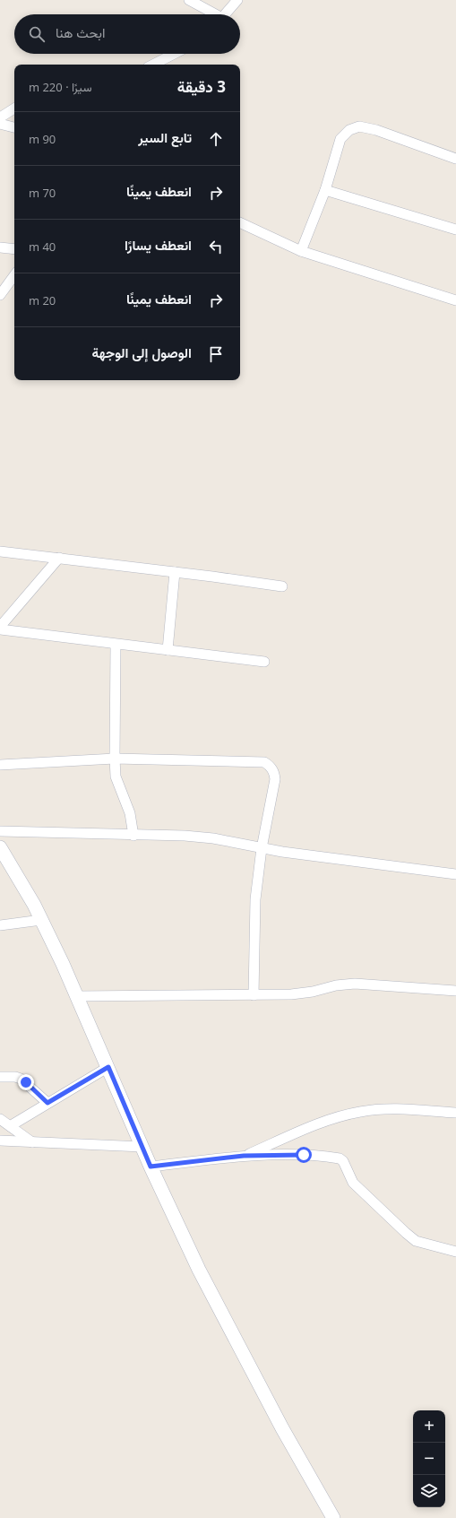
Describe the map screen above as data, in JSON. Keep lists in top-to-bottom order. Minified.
{"page":{"search":"ابحث هنا","heading":["3 دقيقة","سيرًا · 220 m"],"list":[["تابع السير","90 m"],["انعطف يمينًا","70 m"],["انعطف يسارًا","40 m"],["انعطف يمينًا","20 m"],"الوصول إلى الوجهة"],"map_buttons":["+","−"]}}
